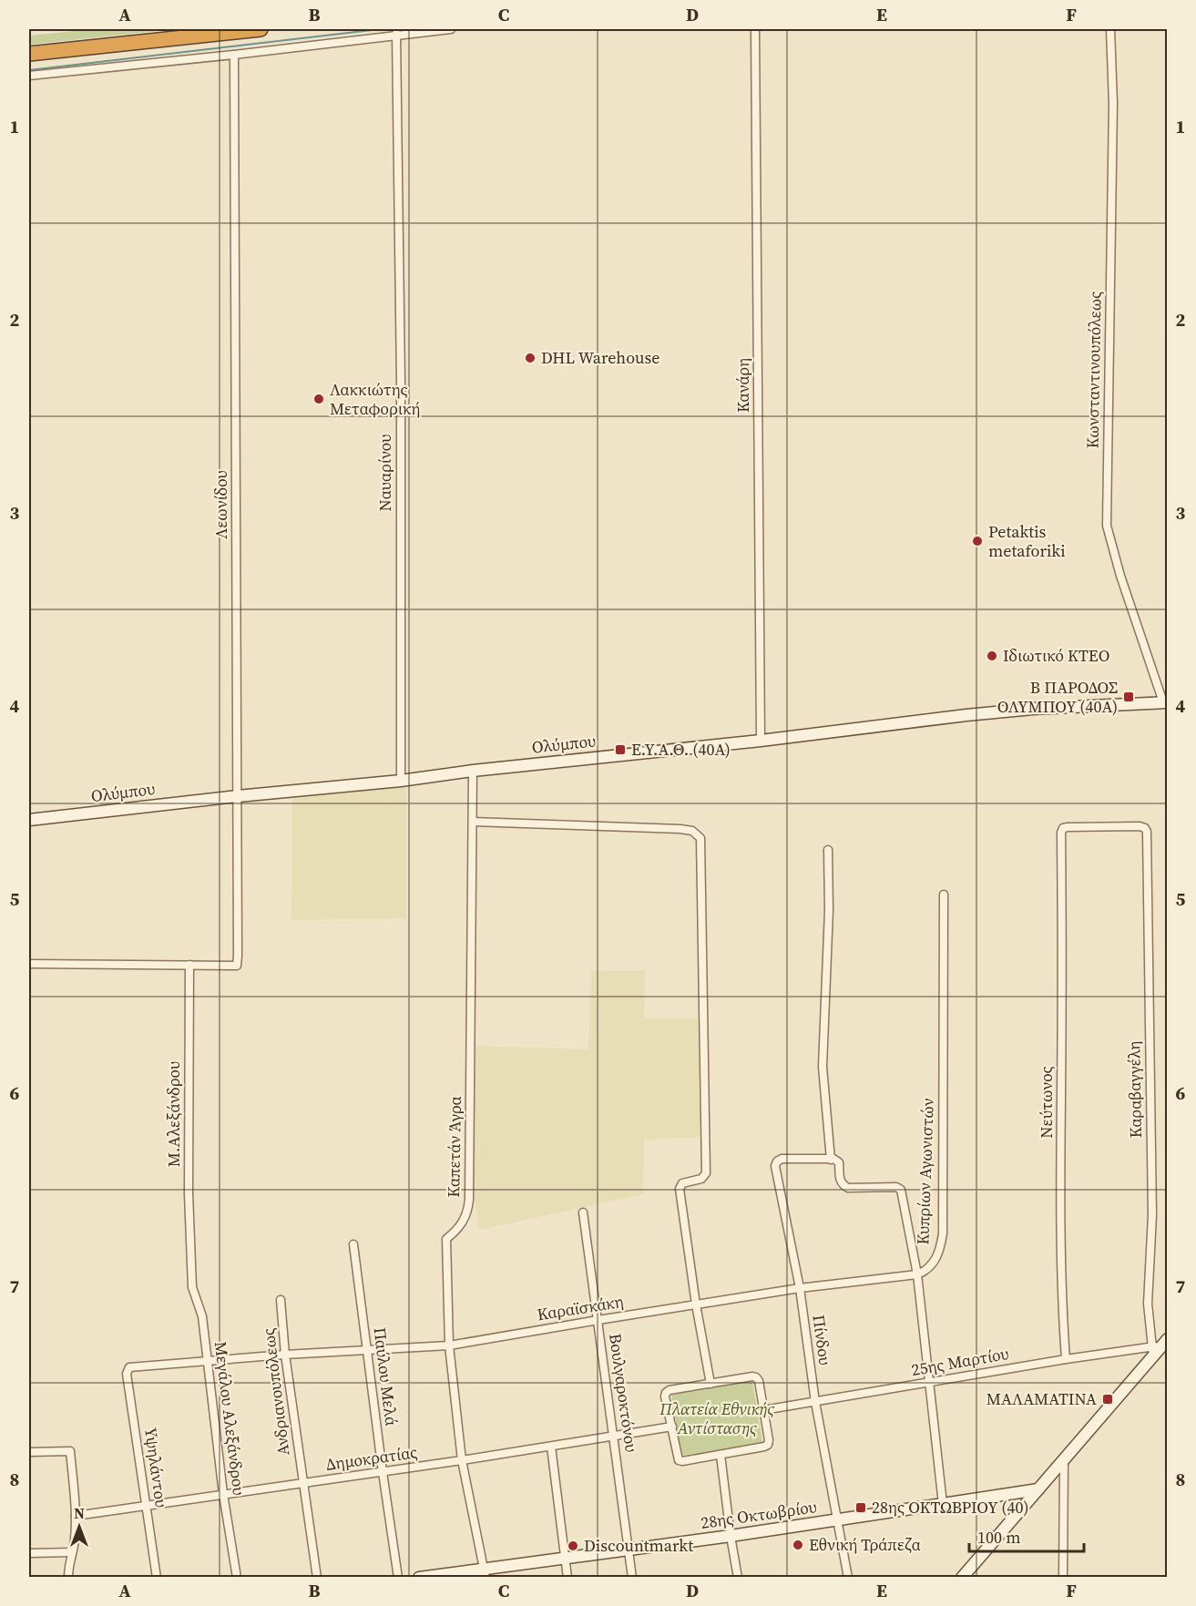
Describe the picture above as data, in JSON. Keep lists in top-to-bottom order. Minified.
{"streets":{"street":["Κωνσταντινουπόλεως","Κανάρη","Ναυαρίνου","Λεωνίδου","Ολύμπου","Καραβαγγέλη","Νεύτωνος","Μ.Αλεξάνδρου","Καπετάν Άγρα","Κυπρίων Αγωνιστών","Καραϊσκάκη","Πίνδου","25ης Μαρτίου","Παύλου Μελά","Ανδριανουπόλεως","Βουλγαροκτόνου","Μεγάλου Αλεξάνδρου","Δημοκρατίας","Υψηλάντου","28ης Οκτωβρίου"]},"crossings":[["Κωνσταντινουπόλεως","Ολύμπου"],["Κανάρη","Ολύμπου"],["Ναυαρίνου","Ολύμπου"],["Λεωνίδου","Ολύμπου"],["Λεωνίδου","Μ.Αλεξάνδρου"],["Ολύμπου","Καπετάν Άγρα"],["Καραβαγγέλη","Νεύτωνος"],["Καραβαγγέλη","25ης Μαρτίου"],["Νεύτωνος","25ης Μαρτίου"],["Μ.Αλεξάνδρου","Μεγάλου Αλεξάνδρου"],["Καπετάν Άγρα","Καραϊσκάκη"],["Καπετάν Άγρα","Δημοκρατίας"],["Καπετάν Άγρα","28ης Οκτωβρίου"],["Κυπρίων Αγωνιστών","Καραϊσκάκη"],["Καραϊσκάκη","Πίνδου"],["Καραϊσκάκη","Παύλου Μελά"],["Καραϊσκάκη","Ανδριανουπόλεως"],["Καραϊσκάκη","Βουλγαροκτόνου"],["Καραϊσκάκη","Μεγάλου Αλεξάνδρου"],["Καραϊσκάκη","Υψηλάντου"],["Πίνδου","25ης Μαρτίου"],["Πίνδου","28ης Οκτωβρίου"],["Παύλου Μελά","Δημοκρατίας"],["Ανδριανουπόλεως","Δημοκρατίας"],["Βουλγαροκτόνου","Δημοκρατίας"],["Βουλγαροκτόνου","28ης Οκτωβρίου"],["Μεγάλου Αλεξάνδρου","Δημοκρατίας"],["Δημοκρατίας","Υψηλάντου"]],"parks":["Πλατεία Εθνικής Αντίστασης"],"places":{"other":["DHL Warehouse","Λακκιώτης Μεταφορική","Petaktis metaforiki","Ιδιωτικό ΚΤΕΟ","Εθνική Τράπεζα","Discountmarkt"],"transit":["Β ΠΑΡΟΔΟΣ ΟΛΥΜΠΟΥ (40Α)","Ε.Υ.Α.Θ. (40Α)","ΜΑΛΑΜΑΤΙΝΑ","28ης ΟΚΤΩΒΡΙΟΥ (40)"]},"scale_bar":"100 m","north":"top","grid":{"columns":["A","B","C","D","E","F"],"rows":["1","2","3","4","5","6","7","8"]}}
